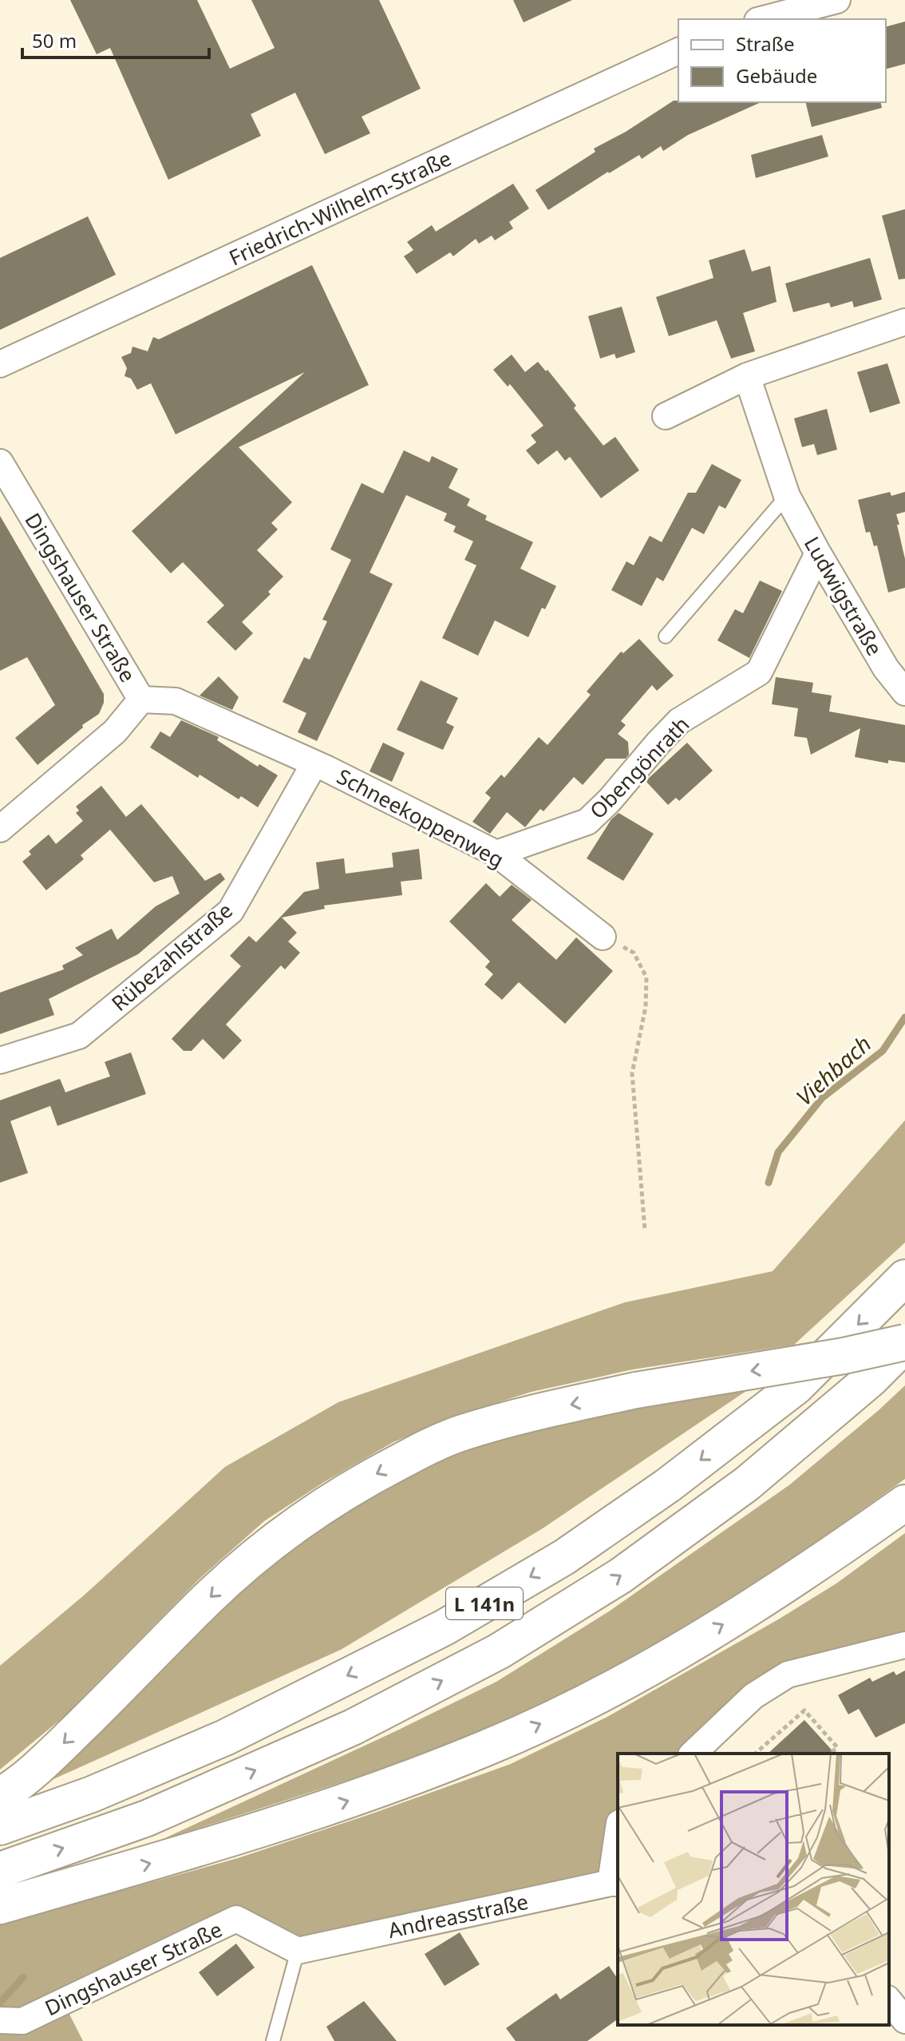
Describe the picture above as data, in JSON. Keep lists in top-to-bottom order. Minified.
{"streets":{"highway":["L 141n"],"street":["Friedrich-Wilhelm-Straße","Ludwigstraße","Dingshauser Straße","Obengönrath","Schneekoppenweg","Rübezahlstraße","Andreasstraße"]},"crossings":[["Ludwigstraße","Obengönrath"],["Dingshauser Straße","Schneekoppenweg"],["Dingshauser Straße","Andreasstraße"],["Obengönrath","Schneekoppenweg"],["Schneekoppenweg","Rübezahlstraße"]],"water":["Viehbach"],"legend":["Straße","Gebäude"],"scale_bar":"50 m"}
